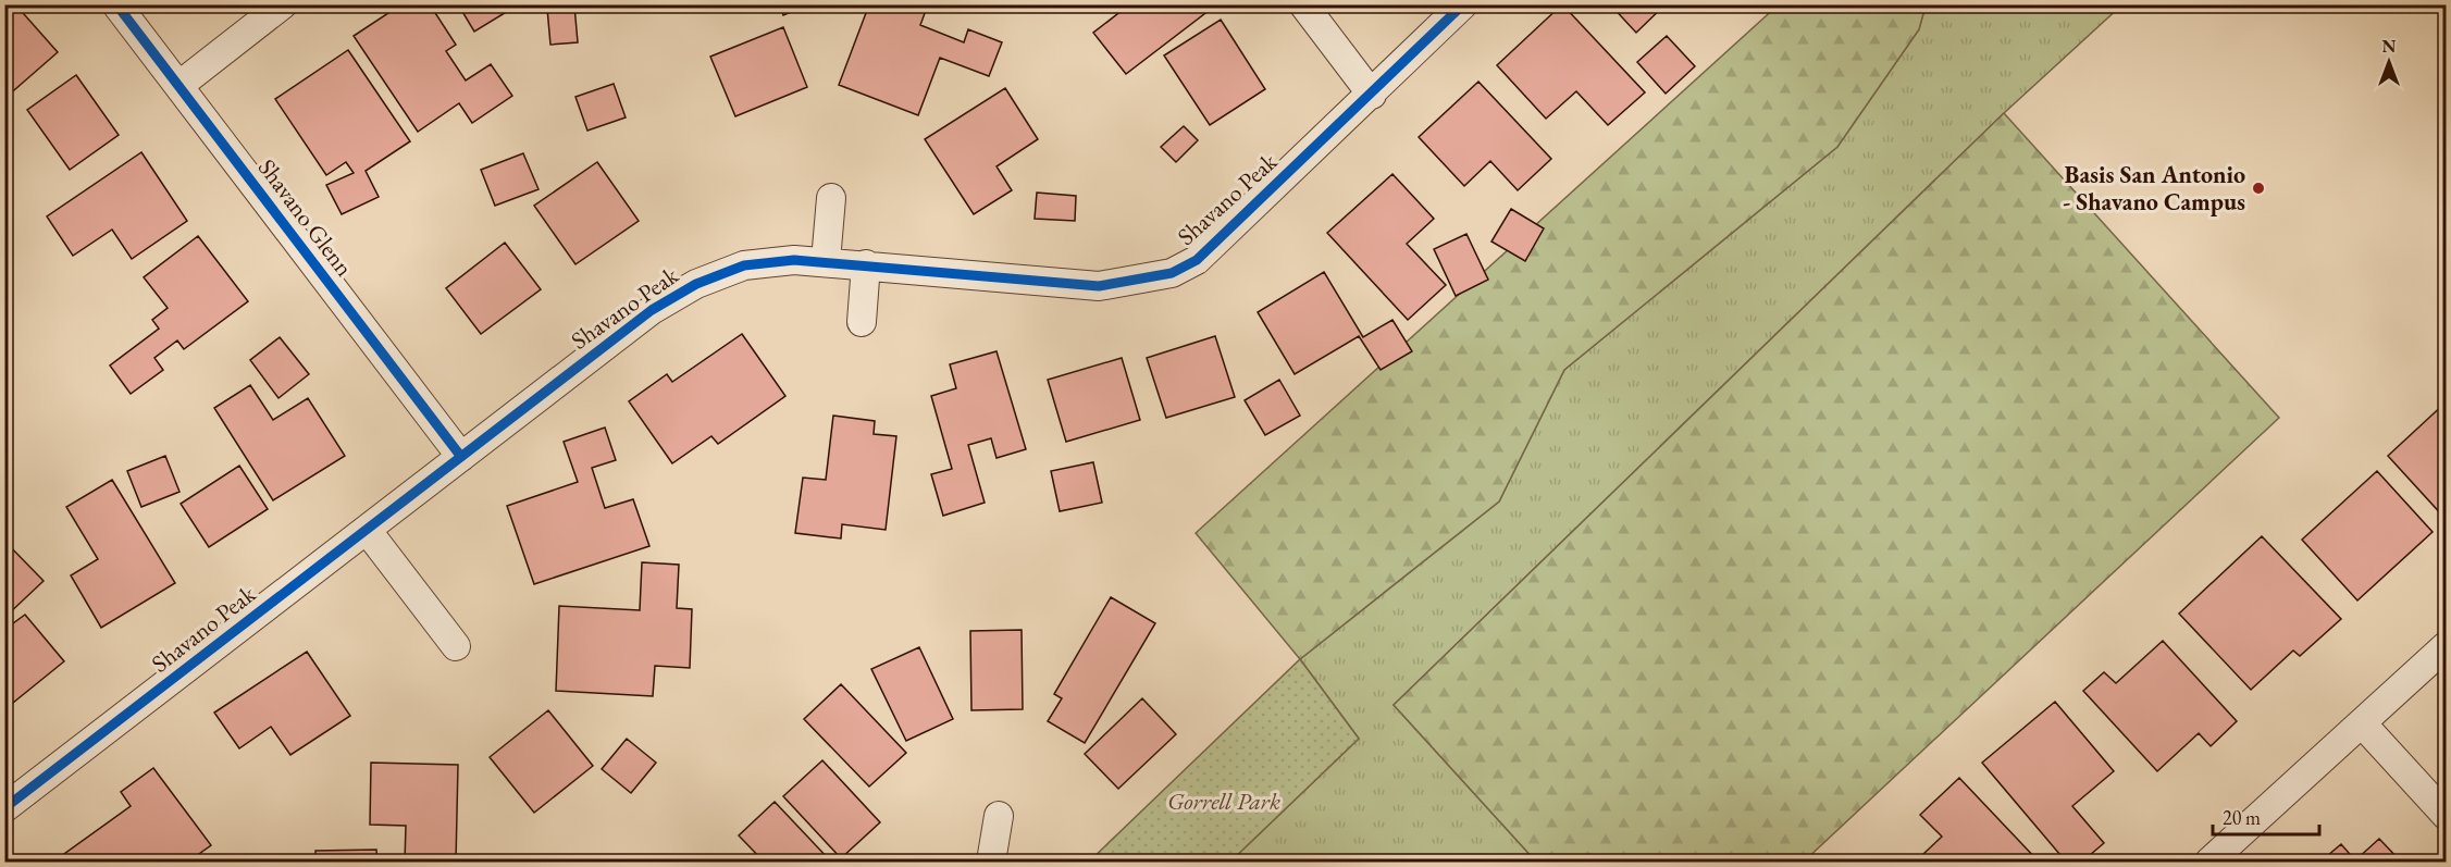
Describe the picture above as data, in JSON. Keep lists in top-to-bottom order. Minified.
{"streets":{"street":["Shavano Peak","Shavano Glenn"]},"crossings":[["Shavano Peak","Shavano Glenn"]],"parks":["Gorrell Park"],"places":["Basis San Antonio - Shavano Campus"],"scale_bar":"20 m","north":"top"}
